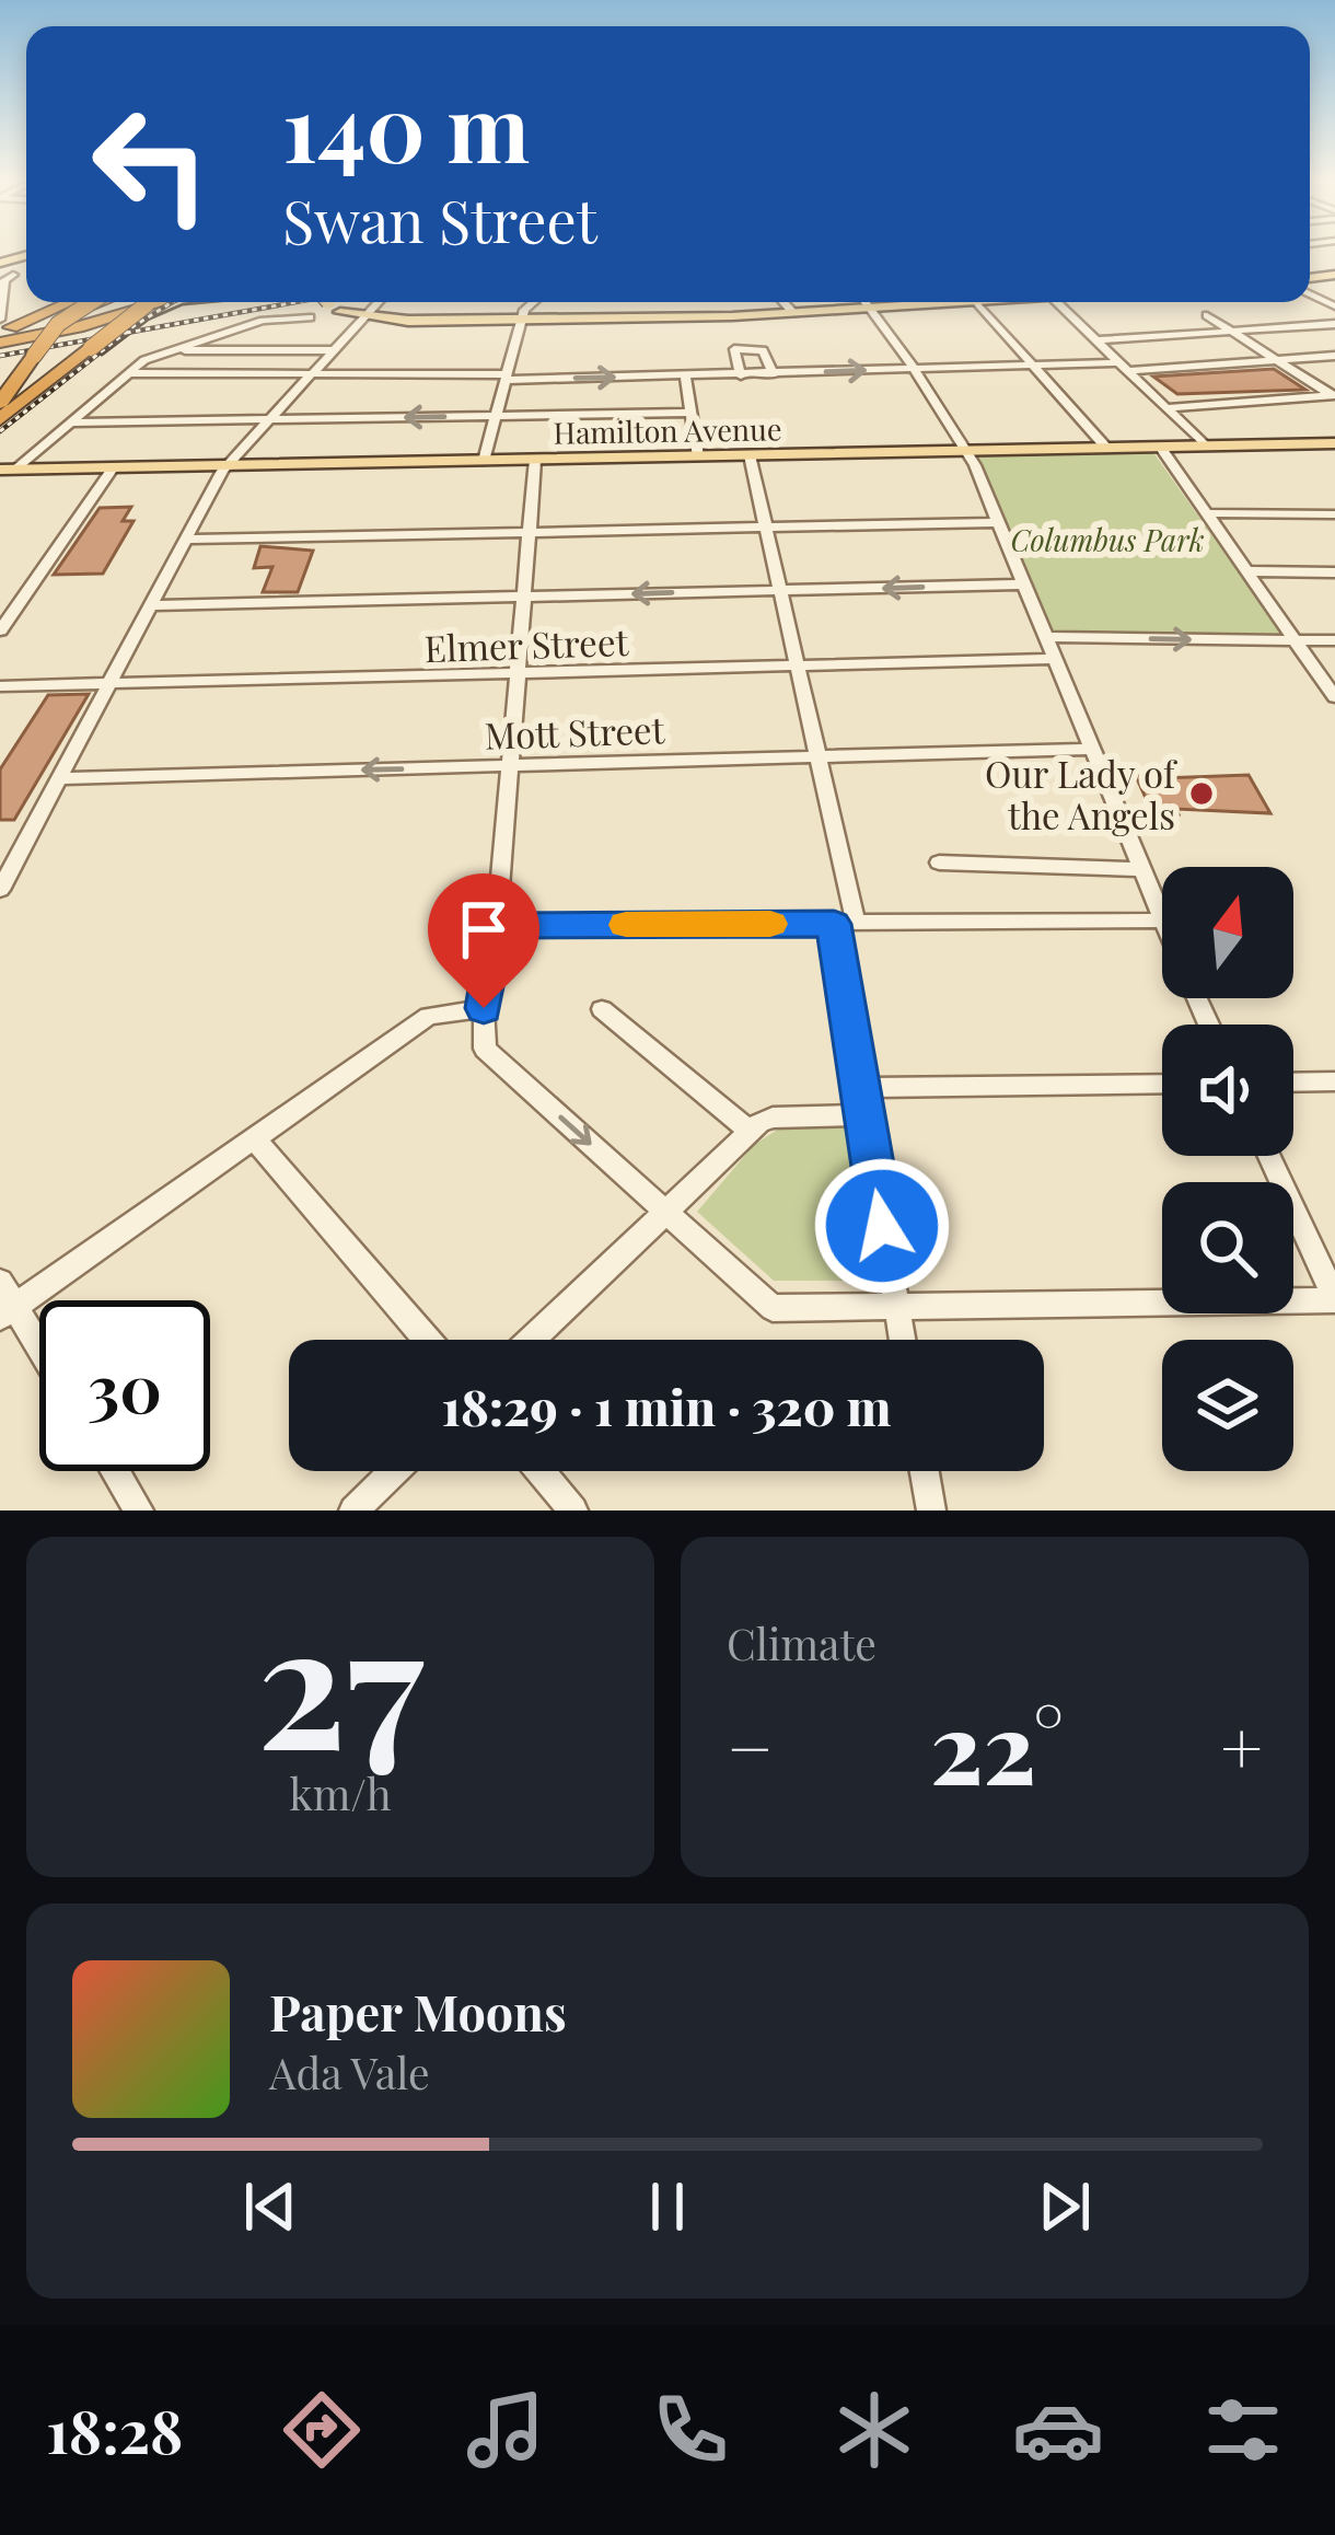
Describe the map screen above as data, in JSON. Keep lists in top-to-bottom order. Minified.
{"streets":{"main road":["Hamilton Avenue"],"street":["Elmer Street","Mott Street"]},"one_way":["Mott Street"],"parks":["Columbus Park"],"places":["Our Lady of the Angels"],"north":"top","page":{"turn":["140 m","Swan Street"],"limit":"30","trip":"18:29 · 1 min · 320 m","tile":[["27","km/h"],"Climate"],"heat":["−","22°","+"],"song":["Paper Moons","Ada Vale"],"tabs":"18:28"}}
